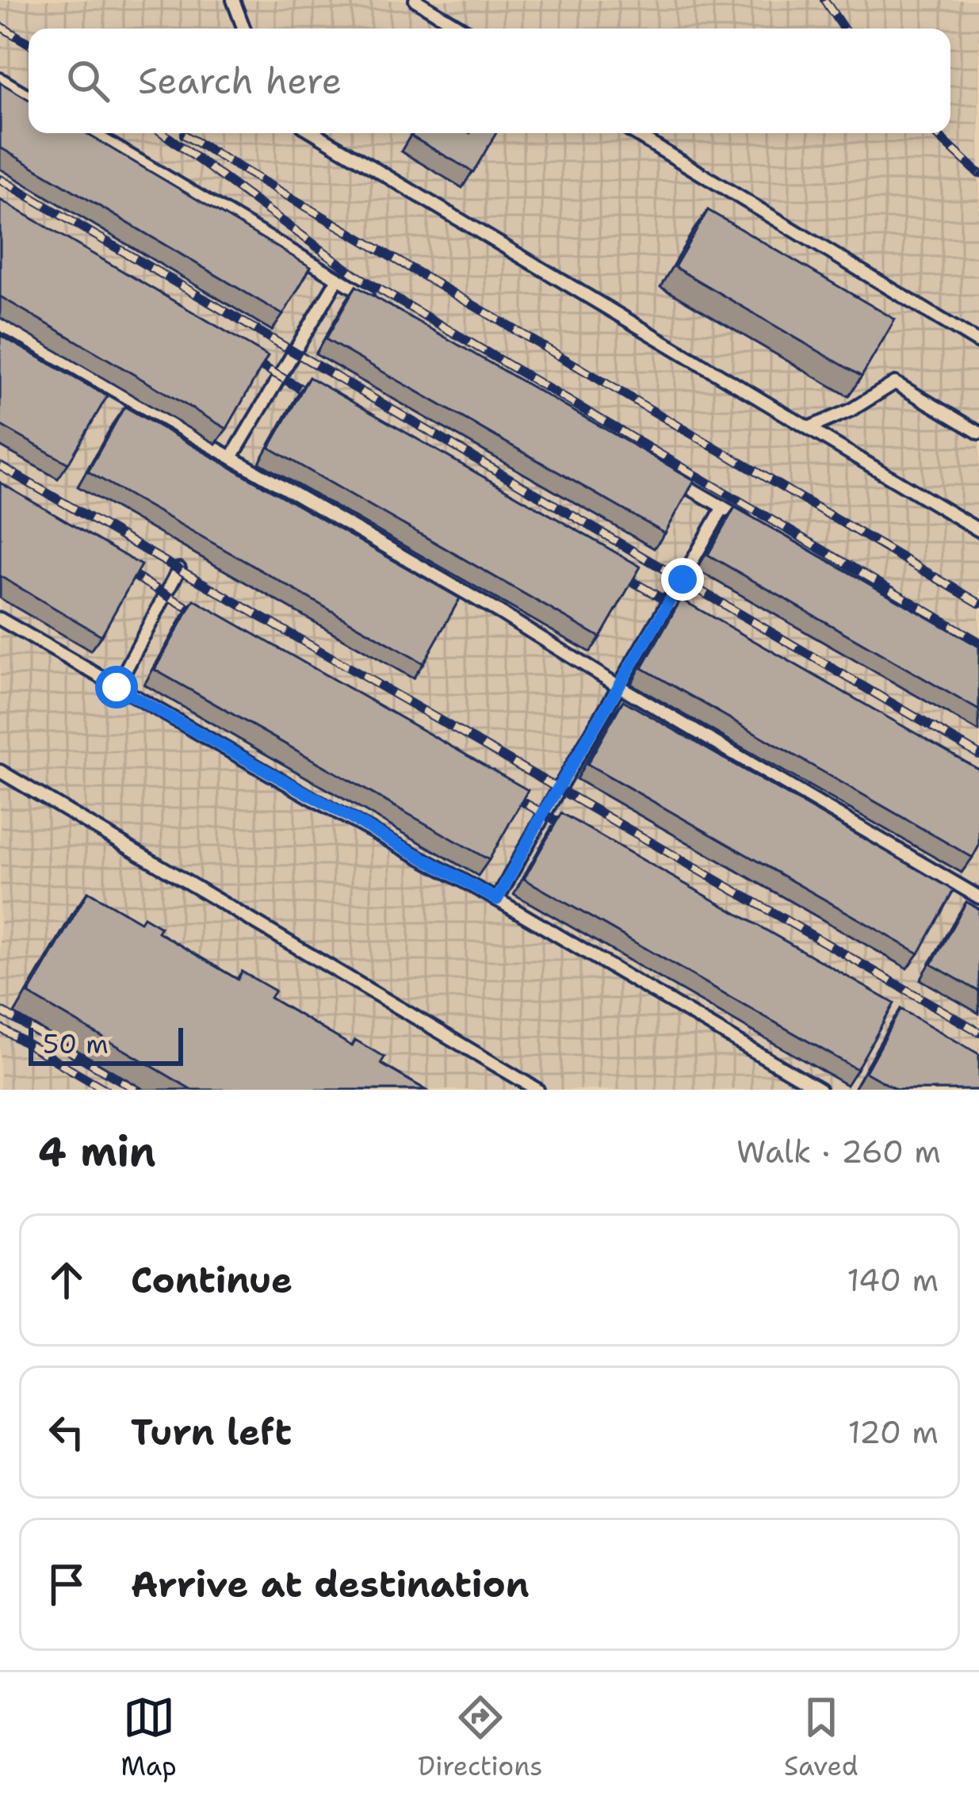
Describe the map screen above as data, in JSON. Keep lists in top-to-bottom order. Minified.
{"scale_bar":"50 m","page":{"search":"Search here","scale":"50 m","heading":["4 min","Walk · 260 m"],"list":[["Continue","140 m"],["Turn left","120 m"],"Arrive at destination"],"nav":["Map","Directions","Saved"]}}
